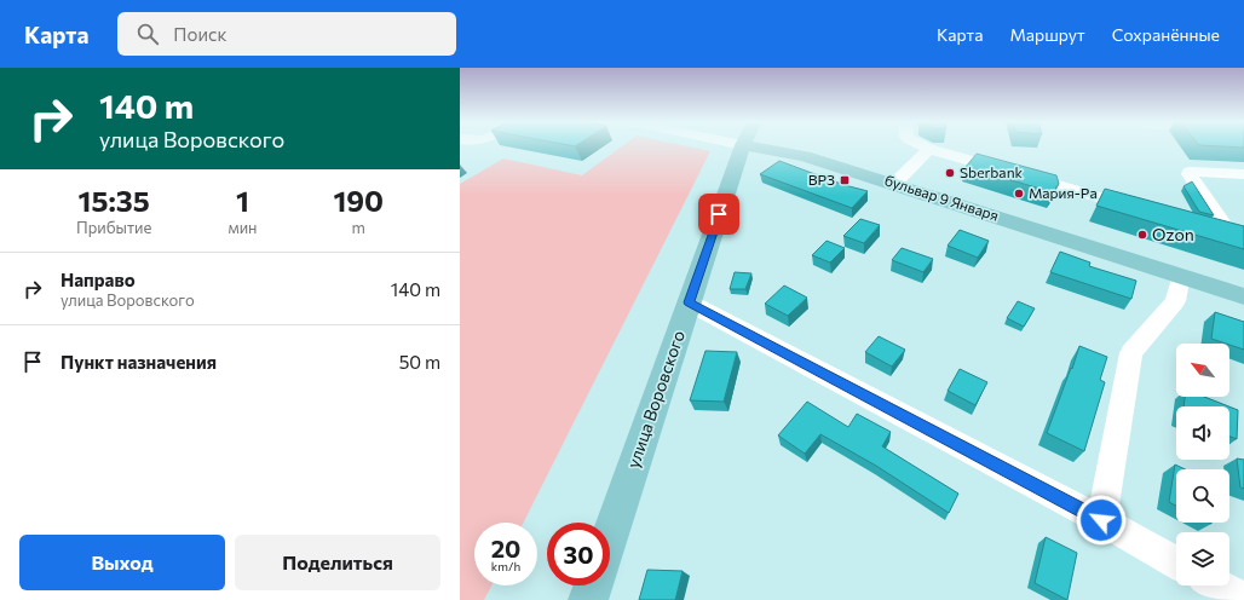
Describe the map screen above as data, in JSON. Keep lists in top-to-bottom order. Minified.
{"streets":{"main road":["бульвар 9 Января","улица Воровского"]},"places":{"other":["Sberbank","Мария-Ра","Ozon"],"transit":["ВРЗ"]},"north":"top left","page":{"header":"Карта","search":"Поиск","nav":["Карта","Маршрут","Сохранённые"],"turn":["140 m","улица Воровского"],"eta":["15:35","Прибытие","1","мин","190","m"],"list":[{"name":"Направо","note":"улица Воровского","value":"140 m"},{"name":"Пункт назначения","value":"50 m"}],"speed":"20 km/h","limit":"30","buttons":["Выход","Поделиться"]}}
